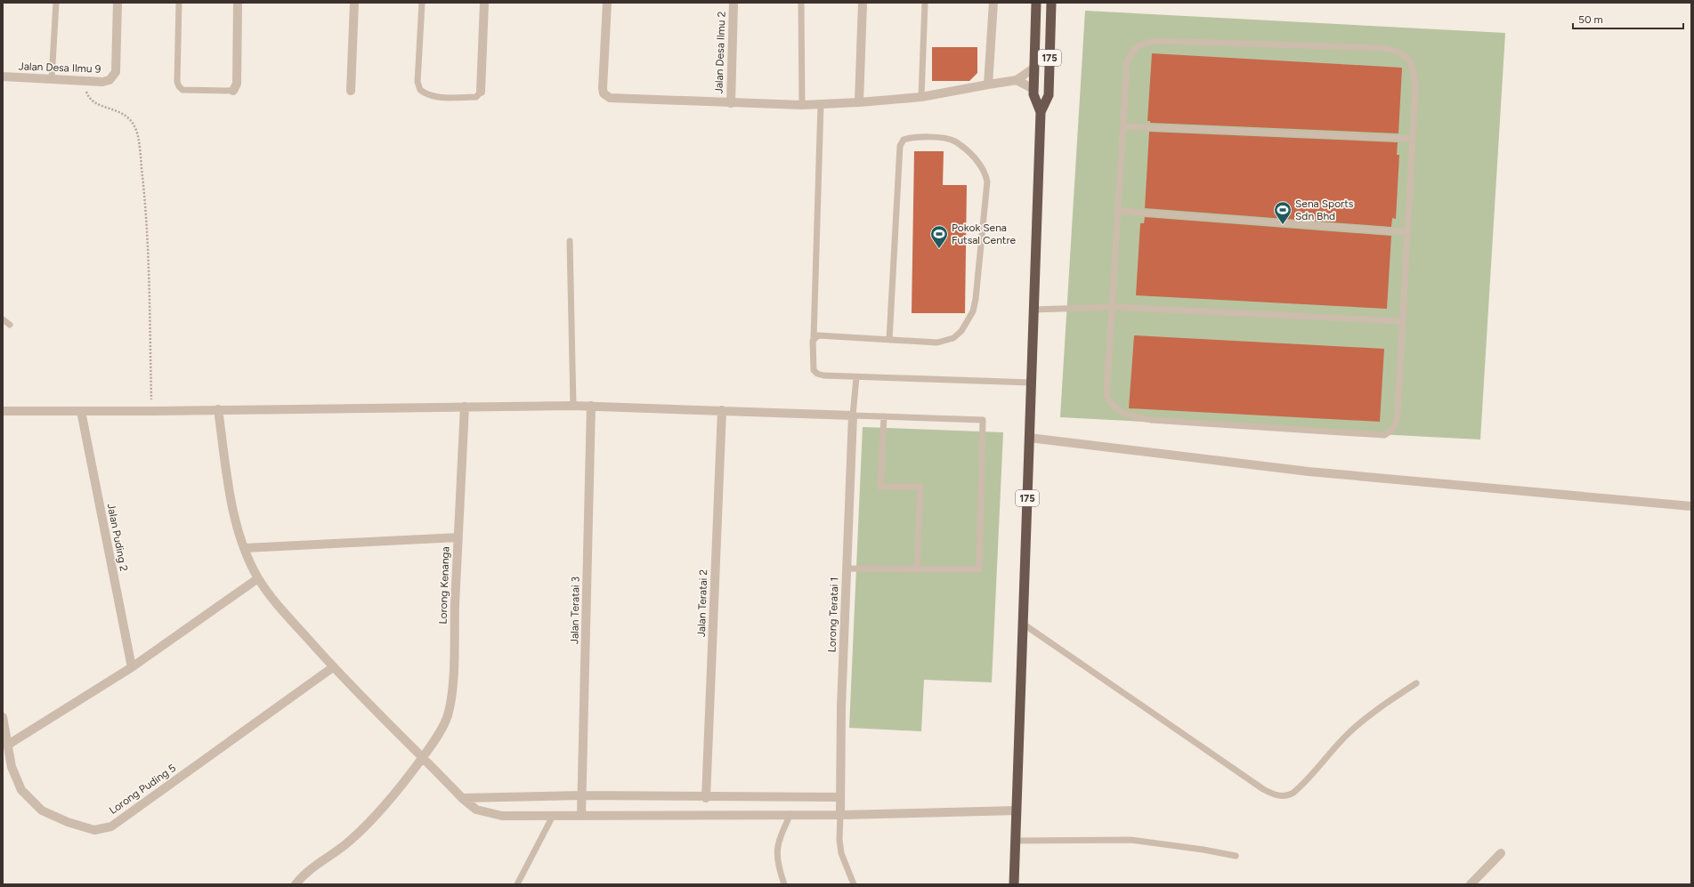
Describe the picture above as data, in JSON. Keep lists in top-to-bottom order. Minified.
{"streets":{"highway":["175"],"street":["Jalan Desa Ilmu 2","Jalan Desa Ilmu 9","Jalan Puding 2","Lorong Kenanga","Jalan Teratai 2","Jalan Teratai 3","Lorong Teratai 1","Lorong Puding 5"]},"places":{"sports":["Sena Sports Sdn Bhd","Pokok Sena Futsal Centre"]},"scale_bar":"50 m"}
